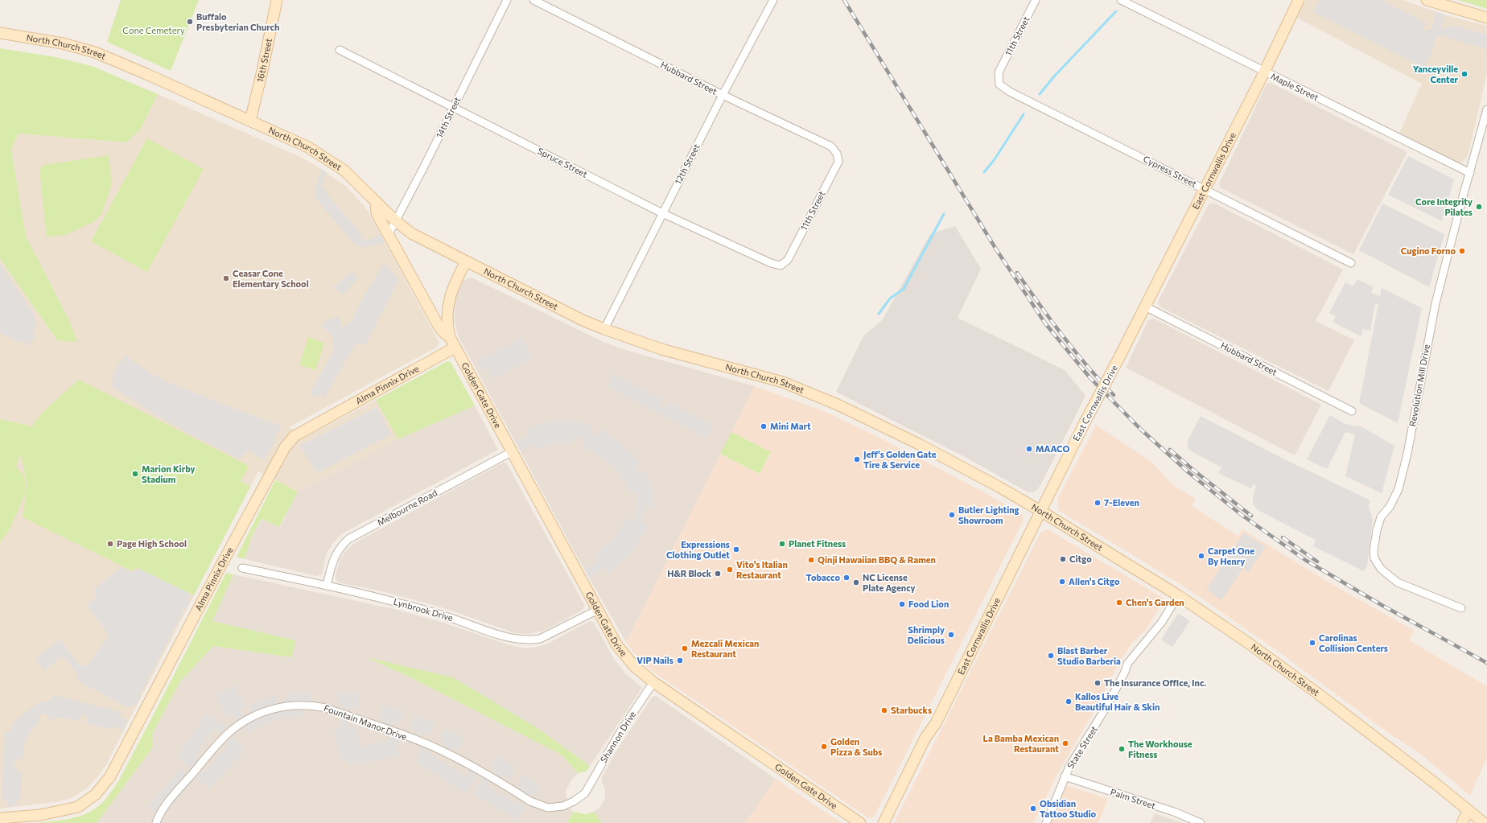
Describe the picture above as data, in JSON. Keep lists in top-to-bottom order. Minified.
{"streets":{"main road":["North Church Street","16th Street","East Cornwallis Drive","Alma Pinnix Drive","Golden Gate Drive"],"street":["11th Street","Hubbard Street","Maple Street","14th Street","Spruce Street","12th Street","Cypress Street","Revolution Mill Drive","Melbourne Road","Lynbrook Drive","Fountain Manor Drive","Shannon Drive","State Street","Palm Street"]},"crossings":[["11th Street","Hubbard Street"],["11th Street","Spruce Street"],["11th Street","Cypress Street"],["North Church Street","16th Street"],["North Church Street","14th Street"],["North Church Street","12th Street"],["North Church Street","East Cornwallis Drive"],["North Church Street","Golden Gate Drive"],["North Church Street","State Street"],["Hubbard Street","12th Street"],["Hubbard Street","East Cornwallis Drive"],["Maple Street","East Cornwallis Drive"],["Maple Street","Revolution Mill Drive"],["14th Street","Spruce Street"],["14th Street","Golden Gate Drive"],["Spruce Street","12th Street"],["East Cornwallis Drive","Cypress Street"],["Alma Pinnix Drive","Golden Gate Drive"],["Golden Gate Drive","Melbourne Road"],["Golden Gate Drive","Lynbrook Drive"],["Golden Gate Drive","Shannon Drive"],["Melbourne Road","Lynbrook Drive"],["Fountain Manor Drive","Shannon Drive"],["State Street","Palm Street"]],"parks":["Cone Cemetery"],"places":["Buffalo Presbyterian Church","Yanceyville Center","Core Integrity Pilates","Cugino Forno","Ceasar Cone Elementary School","Mini Mart","MAACO","Jeff's Golden Gate Tire & Service","Marion Kirby Stadium","7-Eleven","Butler Lighting Showroom","Page High School","Planet Fitness","Expressions Clothing Outlet","Carpet One By Henry","Citgo","Qinji Hawaiian BBQ & Ramen","Vito's Italian Restaurant","H&R Block","Tobacco","Allen's Citgo","NC License Plate Agency","Chen's Garden","Food Lion","Shrimply Delicious","Carolinas Collision Centers","Mezcali Mexican Restaurant","Blast Barber Studio Barberia","VIP Nails","The Insurance Office, Inc.","Kallos Live Beautiful Hair & Skin","Starbucks","La Bamba Mexican Restaurant","Golden Pizza & Subs","The Workhouse Fitness","Obsidian Tattoo Studio"]}
